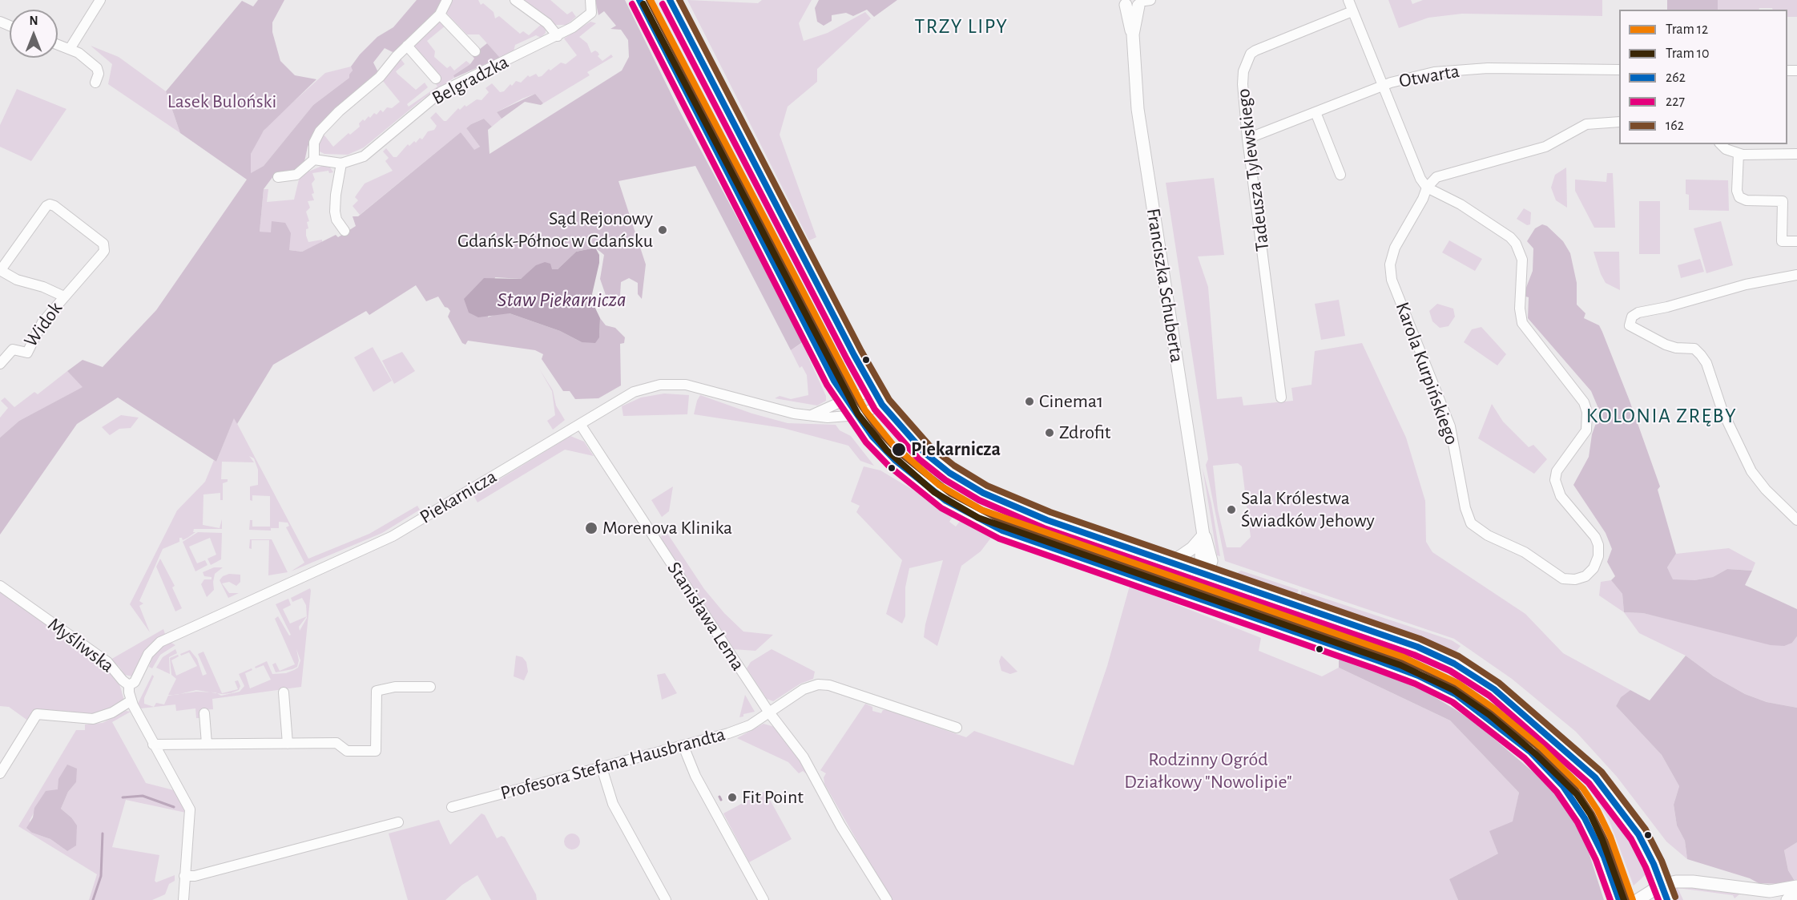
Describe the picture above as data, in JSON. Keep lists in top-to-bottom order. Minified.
{"streets":{"main road":["Franciszka Schuberta"],"street":["Otwarta","Belgradzka","Tadeusza Tylewskiego","Widok","Karola Kurpińskiego","Piekarnicza","Stanisława Lema","Myśliwska","Profesora Stefana Hausbrandta"]},"crossings":[["Otwarta","Tadeusza Tylewskiego"],["Piekarnicza","Stanisława Lema"],["Piekarnicza","Myśliwska"],["Stanisława Lema","Profesora Stefana Hausbrandta"]],"districts":["TRZY LIPY","KOLONIA ZRĘBY"],"water":["Staw Piekarnicza"],"parks":["Lasek Buloński","Rodzinny Ogród Działkowy \"Nowolipie\""],"places":["Sąd Rejonowy Gdańsk-Północ w Gdańsku","Cinema1","Zdrofit","Piekarnicza","Sala Królestwa Świadków Jehowy","Morenova Klinika","Fit Point"],"lines":["tram line 12","transit line 262","transit line 162","tram line 10","transit line 227"],"legend":["Tram 12","Tram 10","262","227","162"],"north":"top"}
